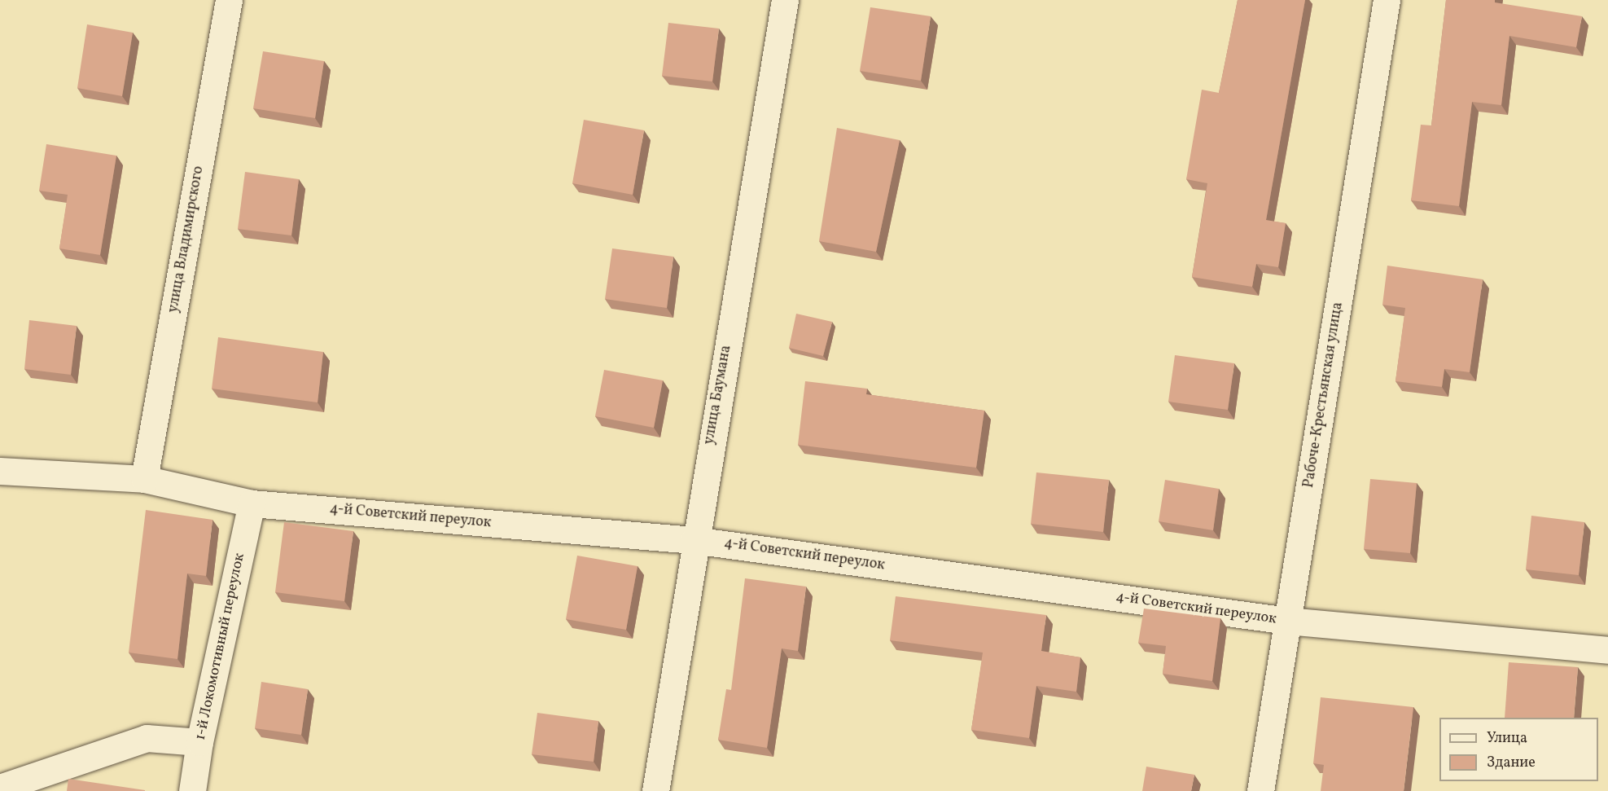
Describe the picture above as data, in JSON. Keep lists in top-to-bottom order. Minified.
{"streets":{"street":["улица Владимирского","улица Баумана","Рабоче-Крестьянская улица","4-й Советский переулок","1-й Локомотивный переулок"]},"crossings":[["улица Владимирского","4-й Советский переулок"],["улица Баумана","4-й Советский переулок"],["Рабоче-Крестьянская улица","4-й Советский переулок"],["4-й Советский переулок","1-й Локомотивный переулок"]],"legend":["Улица","Здание"]}
